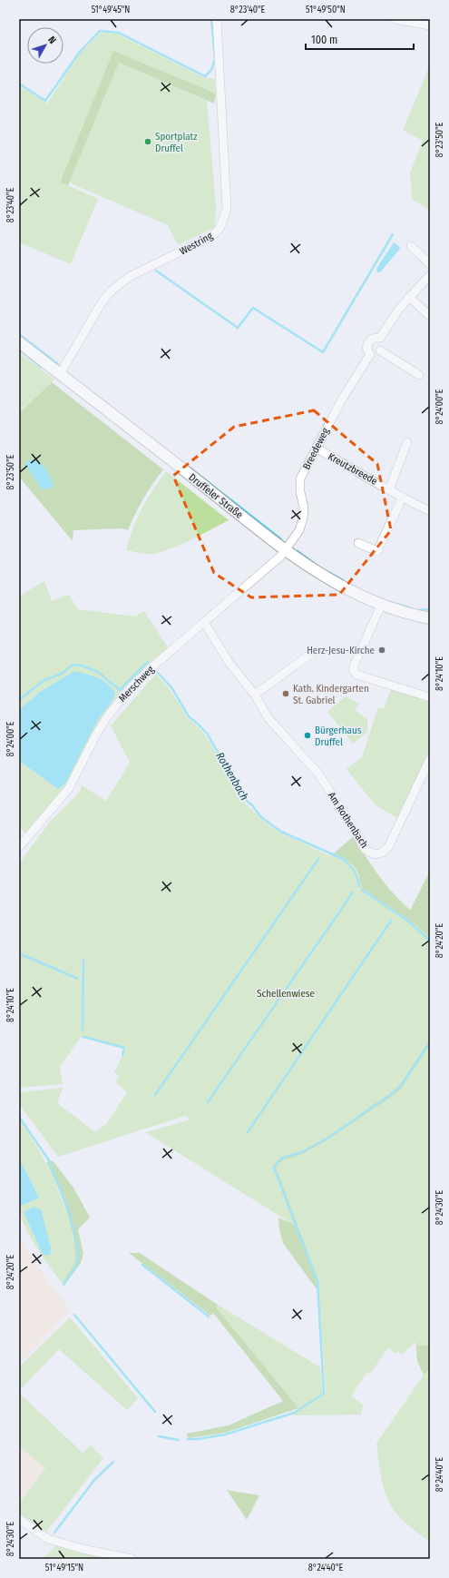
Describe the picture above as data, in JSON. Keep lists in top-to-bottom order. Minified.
{"streets":{"street":["Westring","Breedeweg","Kreutzbreede","Druffeler Straße","Merschweg","Am Rothenbach"]},"crossings":[["Westring","Druffeler Straße"],["Breedeweg","Kreutzbreede"],["Breedeweg","Druffeler Straße"],["Breedeweg","Merschweg"],["Druffeler Straße","Merschweg"],["Merschweg","Am Rothenbach"]],"water":["Rothenbach"],"parks":["Schellenwiese"],"places":["Sportplatz Druffel","Herz-Jesu-Kirche","Kath. Kindergarten St. Gabriel","Bürgerhaus Druffel"],"scale_bar":"100 m","north":"top right","coordinates":["51°49'45\"N","8°23'40\"E","51°49'50\"N","8°23'50\"E","8°24'00\"E","8°24'10\"E","8°24'20\"E","8°24'30\"E","8°24'40\"E","51°49'15\"N"]}
